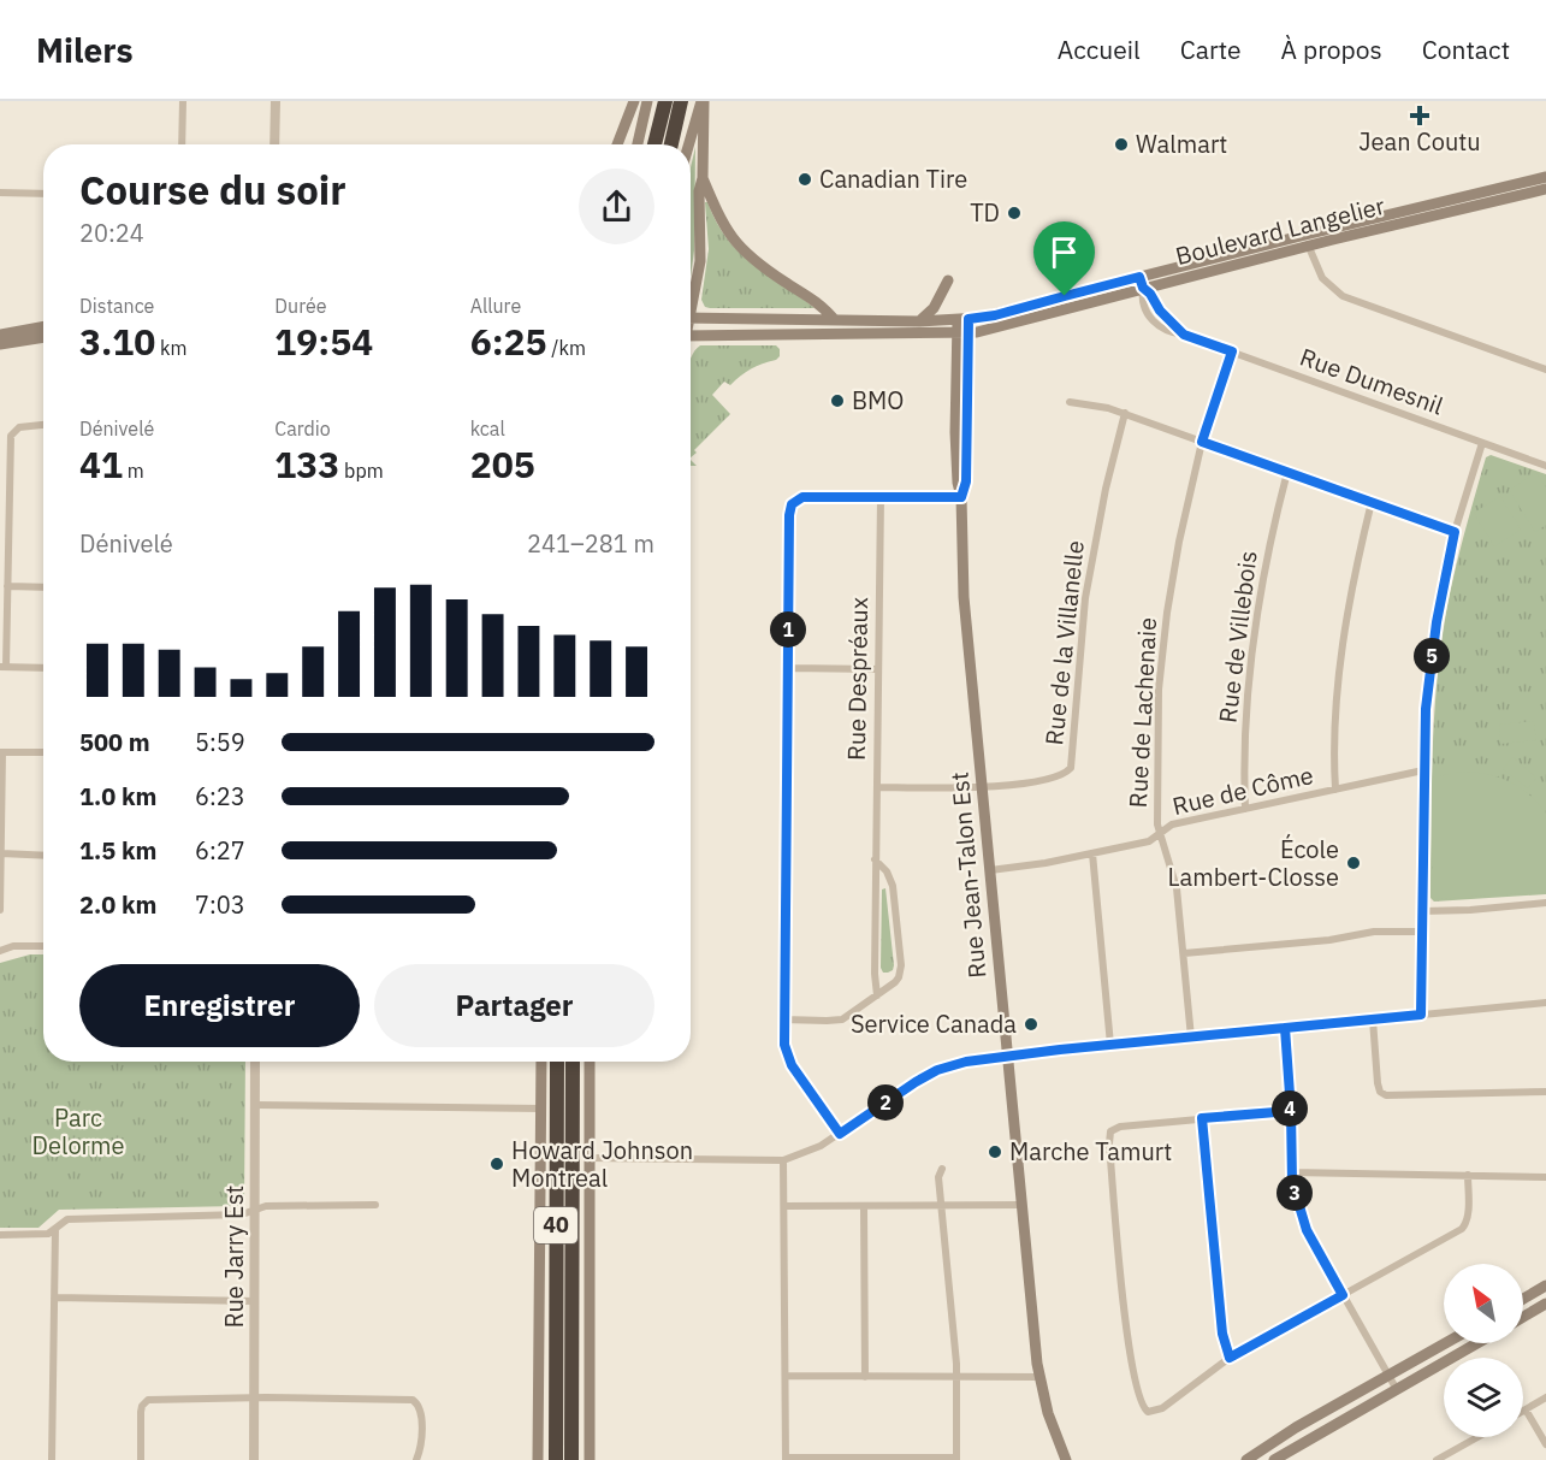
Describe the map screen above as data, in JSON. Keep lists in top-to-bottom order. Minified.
{"streets":{"highway":["40"],"main road":["Boulevard Langelier","Rue Jean-Talon Est"],"street":["Rue Dumesnil","Rue de Villebois","Rue de la Villanelle","Rue Despréaux","Rue de Lachenaie","Rue de Côme","Rue Jarry Est"]},"crossings":[["Boulevard Langelier","Rue Dumesnil"],["Boulevard Langelier","Rue Jean-Talon Est"],["Rue Dumesnil","Rue de Lachenaie"],["Rue de Villebois","Rue de Côme"],["Rue de la Villanelle","Rue Despréaux"],["Rue de la Villanelle","Rue Jean-Talon Est"],["Rue de Lachenaie","Rue de Côme"],["Rue de Côme","Rue Jean-Talon Est"]],"parks":["Parc Delorme"],"places":{"health":["Jean Coutu"],"other":["Walmart","Canadian Tire","TD","BMO","École Lambert-Closse","Service Canada","Marche Tamurt","Howard Johnson Montreal"]},"north":"top left","page":{"header":"Milers","nav":["Accueil","Carte","À propos","Contact"],"heading":["Course du soir","20:24"],"stats":[["Distance","3.10 km"],["Durée","19:54"],["Allure","6:25 /km"],["Dénivelé","41 m"],["Cardio","133 bpm"],["kcal","205"]],"chart":["Dénivelé","241–281 m"],"pins":["1","5","2","4","3"],"list":[{"name":"500 m","note":"5:59"},{"name":"1.0 km","note":"6:23"},{"name":"1.5 km","note":"6:27"},{"name":"2.0 km","note":"7:03"}],"buttons":["Enregistrer","Partager"]}}
